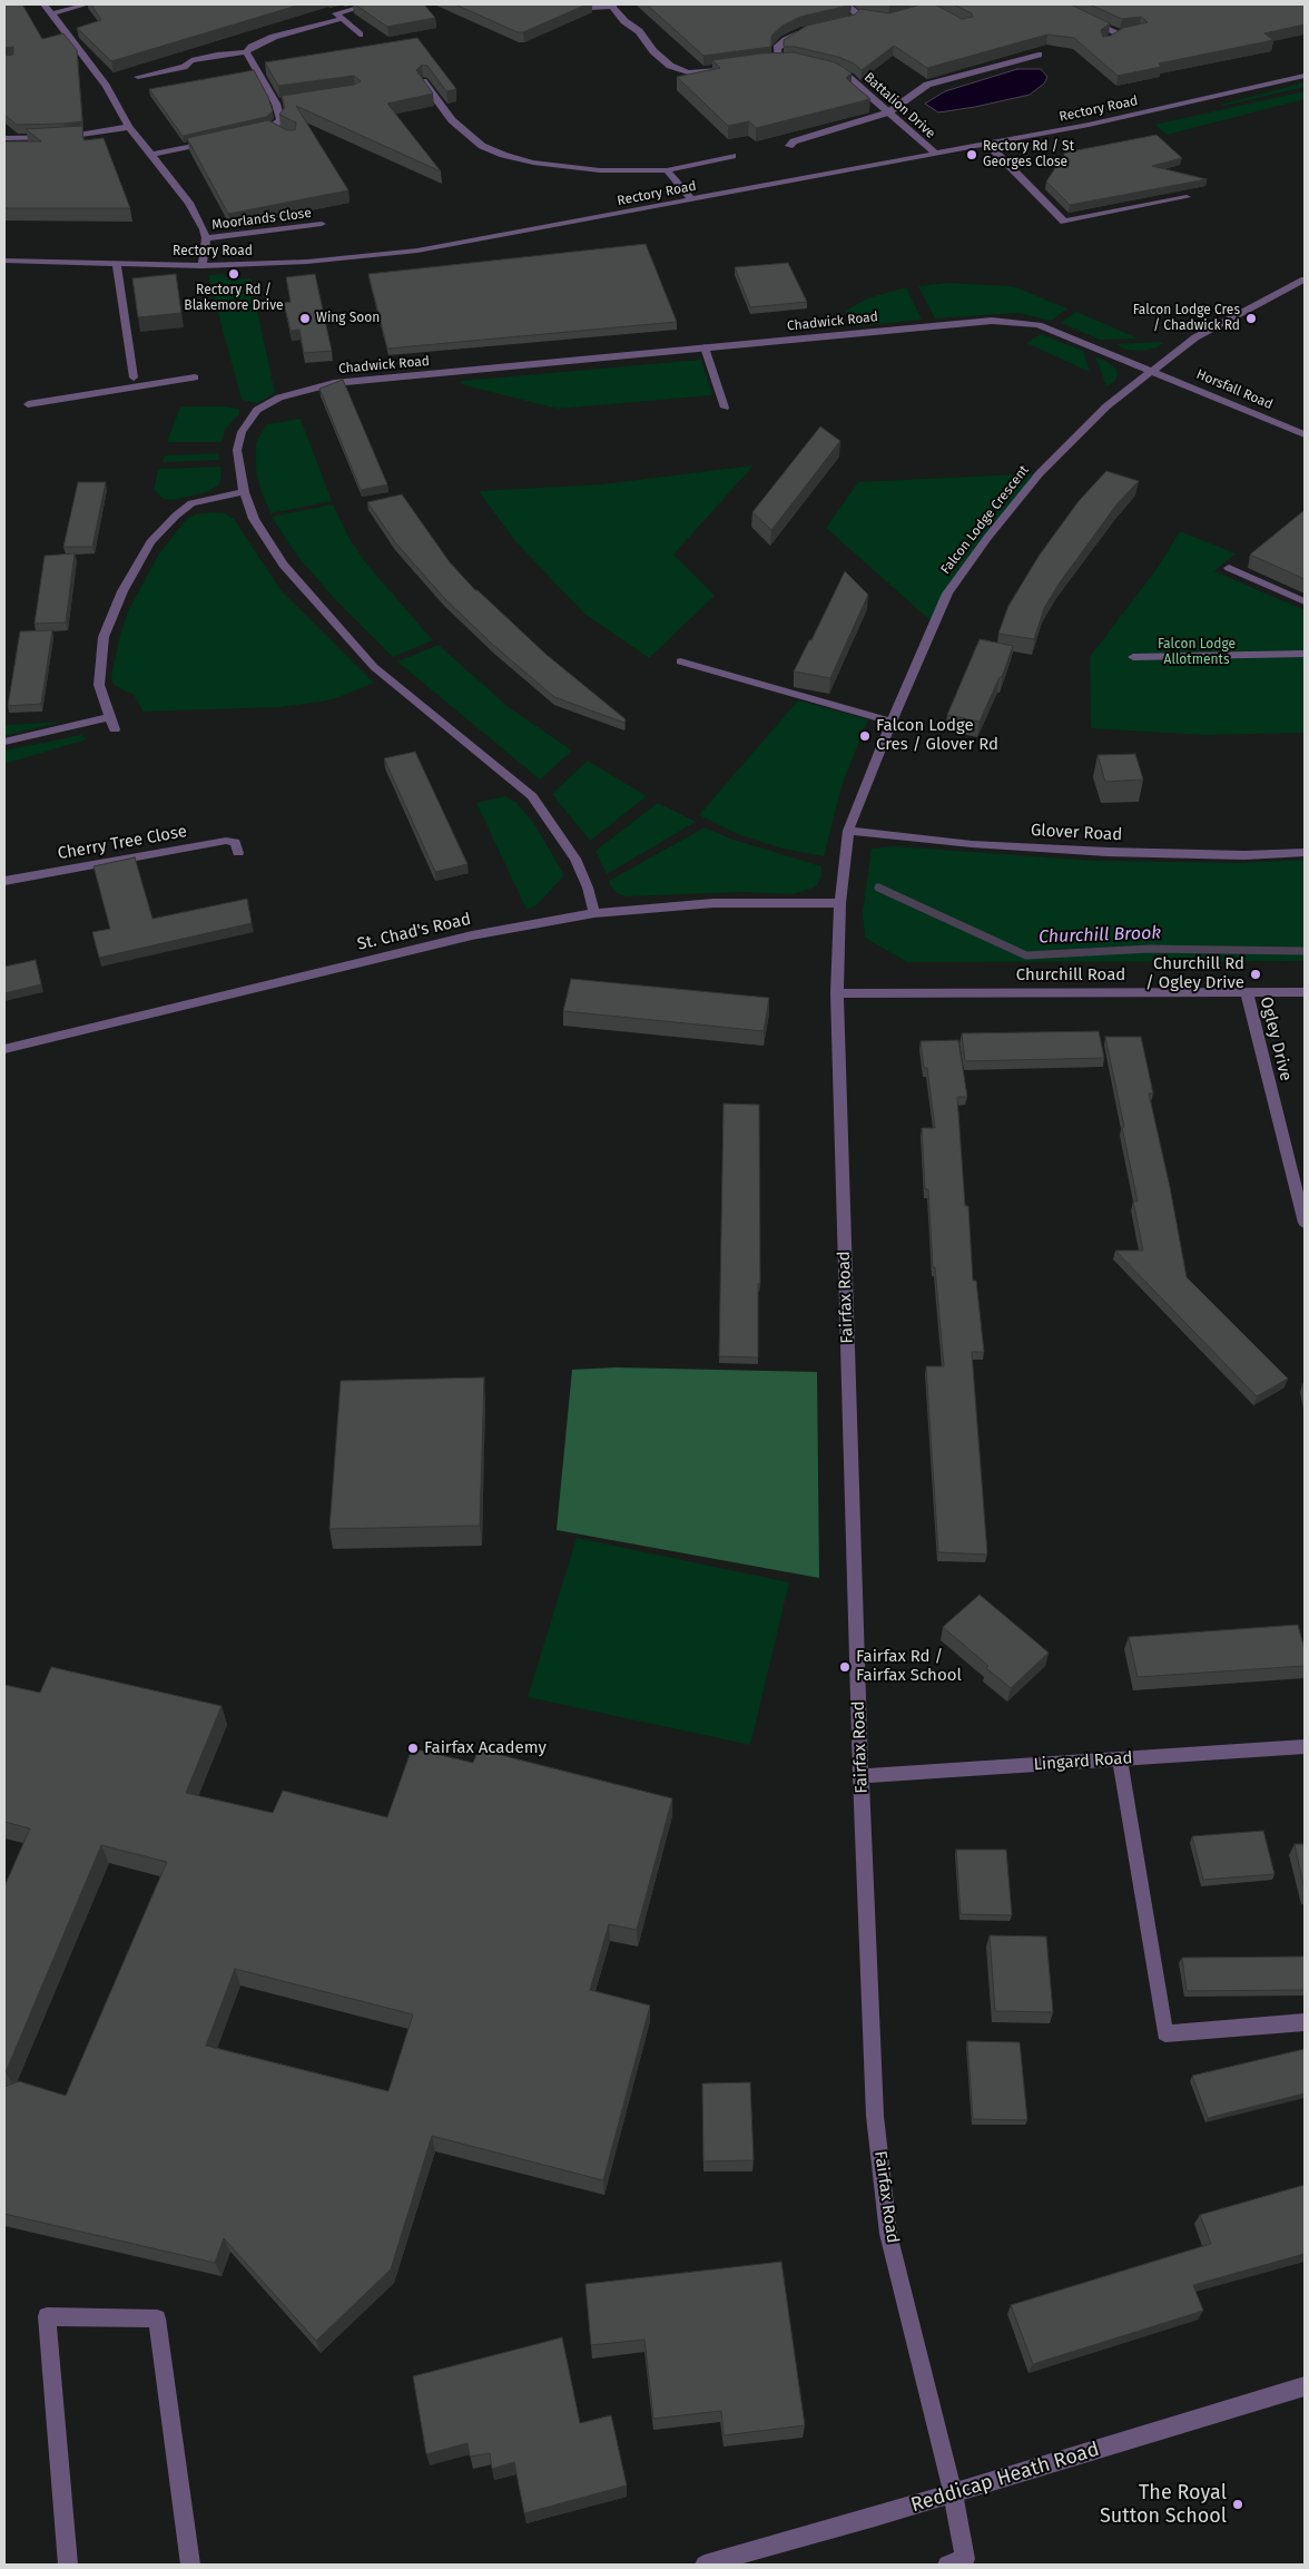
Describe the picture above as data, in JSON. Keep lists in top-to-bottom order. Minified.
{"streets":{"street":["Battalion Drive","Rectory Road","Moorlands Close","Chadwick Road","Horsfall Road","Falcon Lodge Crescent","Glover Road","Cherry Tree Close","St. Chad's Road","Churchill Road","Ogley Drive","Fairfax Road","Lingard Road","Reddicap Heath Road"]},"crossings":[["Battalion Drive","Rectory Road"],["Chadwick Road","Horsfall Road"],["Chadwick Road","Falcon Lodge Crescent"],["Chadwick Road","St. Chad's Road"],["Horsfall Road","Falcon Lodge Crescent"],["Falcon Lodge Crescent","Glover Road"],["Falcon Lodge Crescent","St. Chad's Road"],["Falcon Lodge Crescent","Churchill Road"],["Falcon Lodge Crescent","Fairfax Road"],["Churchill Road","Ogley Drive"],["Churchill Road","Fairfax Road"],["Fairfax Road","Lingard Road"],["Fairfax Road","Reddicap Heath Road"]],"water":["Churchill Brook"],"parks":["Falcon Lodge Allotments"],"places":["Rectory Rd / St Georges Close","Rectory Rd / Blakemore Drive","Wing Soon","Falcon Lodge Cres / Chadwick Rd","Falcon Lodge Cres / Glover Rd","Churchill Rd / Ogley Drive","Fairfax Rd / Fairfax School","Fairfax Academy","The Royal Sutton School"]}
